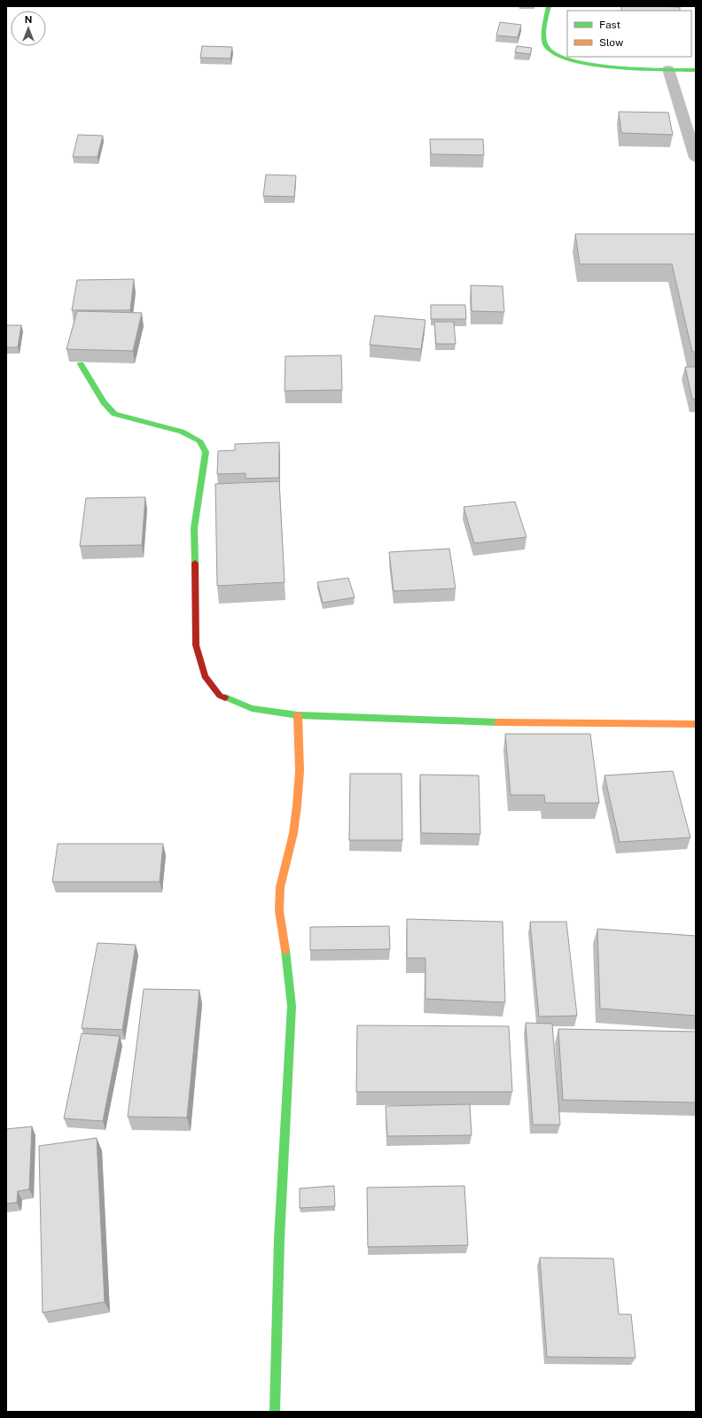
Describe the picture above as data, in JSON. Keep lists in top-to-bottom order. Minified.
{"legend":["Fast","Slow"],"north":"top"}
